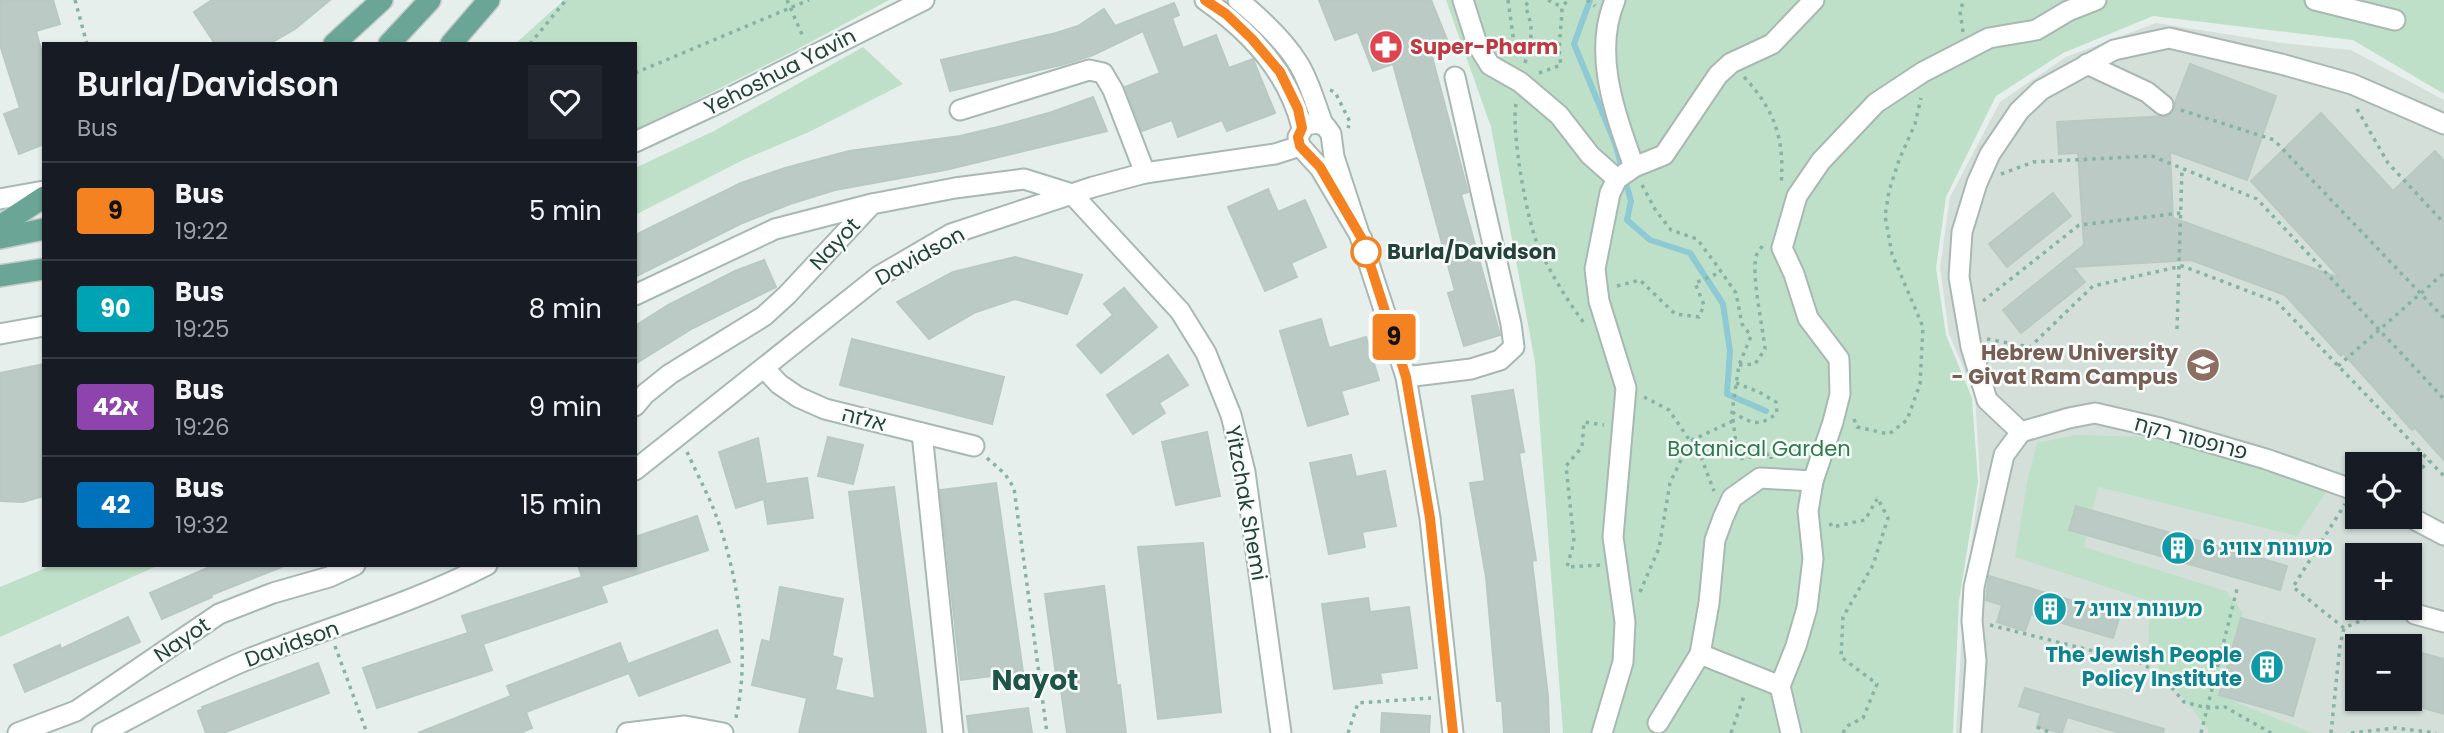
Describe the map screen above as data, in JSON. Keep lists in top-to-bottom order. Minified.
{"streets":{"street":["Yehoshua Yavin","Nayot","Davidson","אלזה","פרופסור רקח","Yitzchak Shemi"]},"crossings":[["Nayot","Davidson"],["Nayot","Yitzchak Shemi"],["Davidson","אלזה"],["Davidson","Yitzchak Shemi"]],"districts":["Nayot"],"parks":["Botanical Garden"],"places":{"pharmacy":["Super-Pharm"],"other":["Burla/Davidson"],"school or university":["Hebrew University - Givat Ram Campus"],"building":["מעונות צוויג 6","מעונות צוויג 7","The Jewish People Policy Institute"]},"lines":["bus line 9"],"page":{"on_map":"9","heading":["Burla/Davidson","Bus"],"list":[{"mark":"9","name":"Bus","note":"19:22","value":"5 min"},{"mark":"90","name":"Bus","note":"19:25","value":"8 min"},{"mark":"42א","name":"Bus","note":"19:26","value":"9 min"},{"mark":"42","name":"Bus","note":"19:32","value":"15 min"}],"map_buttons":["+","−"]}}
